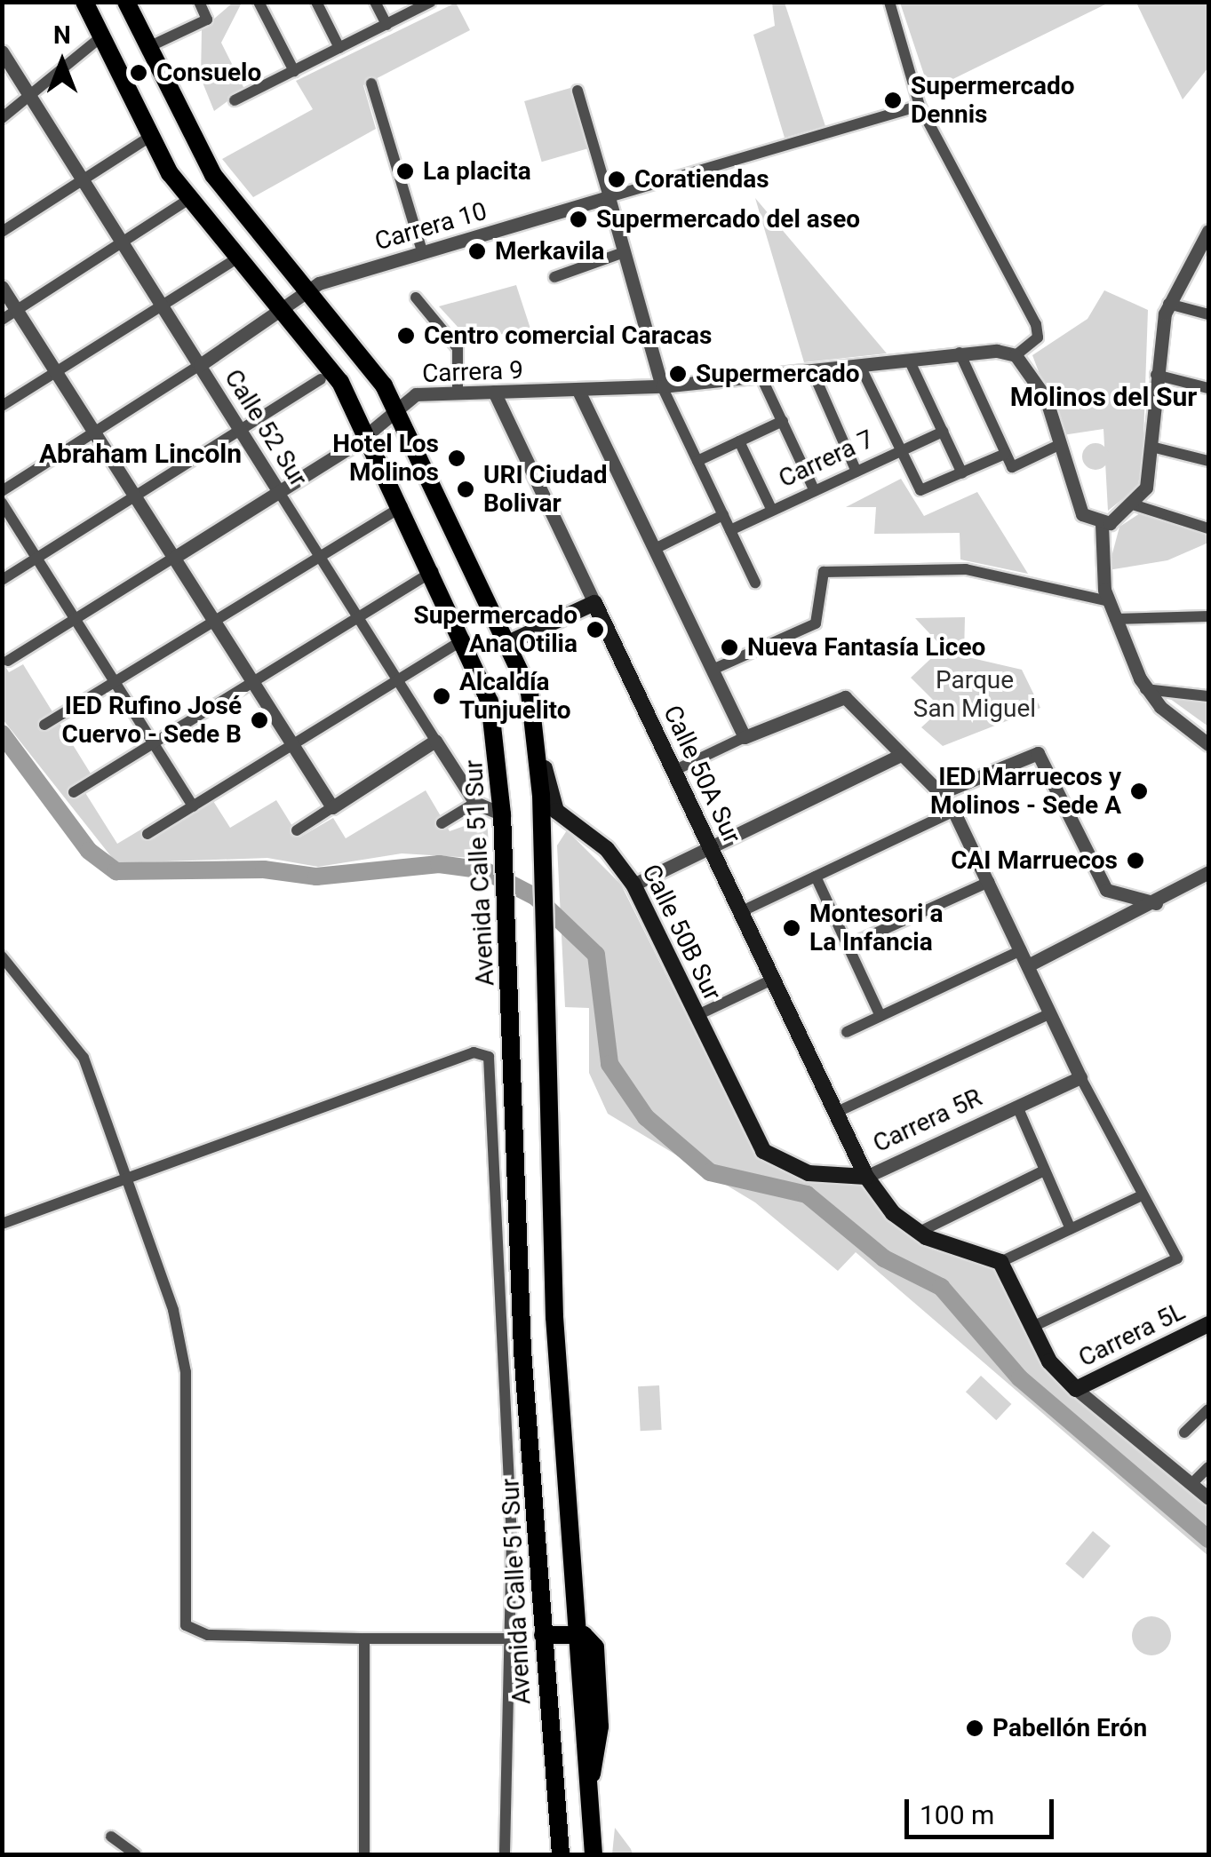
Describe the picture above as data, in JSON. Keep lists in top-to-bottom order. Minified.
{"streets":{"main road":["Calle 50A Sur","Avenida Calle 51 Sur","Calle 50B Sur","Carrera 5R","Carrera 5L"],"street":["Carrera 10","Carrera 9","Calle 52 Sur","Carrera 7"]},"crossings":[["Carrera 10","Calle 52 Sur"],["Carrera 10","Avenida Calle 51 Sur"],["Carrera 9","Calle 52 Sur"],["Carrera 9","Calle 50A Sur"],["Carrera 9","Avenida Calle 51 Sur"],["Calle 50A Sur","Carrera 5R"],["Calle 50B Sur","Carrera 5R"]],"districts":["Molinos del Sur","Abraham Lincoln"],"parks":["Parque San Miguel"],"places":["Consuelo","Supermercado Dennis","La placita","Coratiendas","Supermercado del aseo","Merkavila","Centro comercial Caracas","Supermercado","Hotel Los Molinos","URI Ciudad Bolivar","Supermercado Ana Otilia","Nueva Fantasía Liceo","Alcaldía Tunjuelito","IED Rufino José Cuervo - Sede B","IED Marruecos y Molinos - Sede A","CAI Marruecos","Montesori a La Infancia","Pabellón Erón"],"scale_bar":"100 m","north":"top"}
